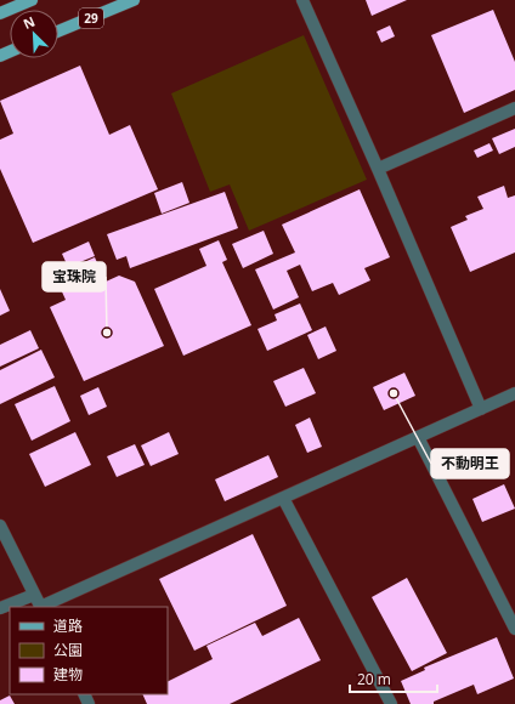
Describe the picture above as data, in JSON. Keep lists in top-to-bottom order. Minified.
{"streets":{"main road":["29"]},"places":["宝珠院","不動明王"],"legend":["道路","公園","建物"],"scale_bar":"20 m","north":"top left"}
